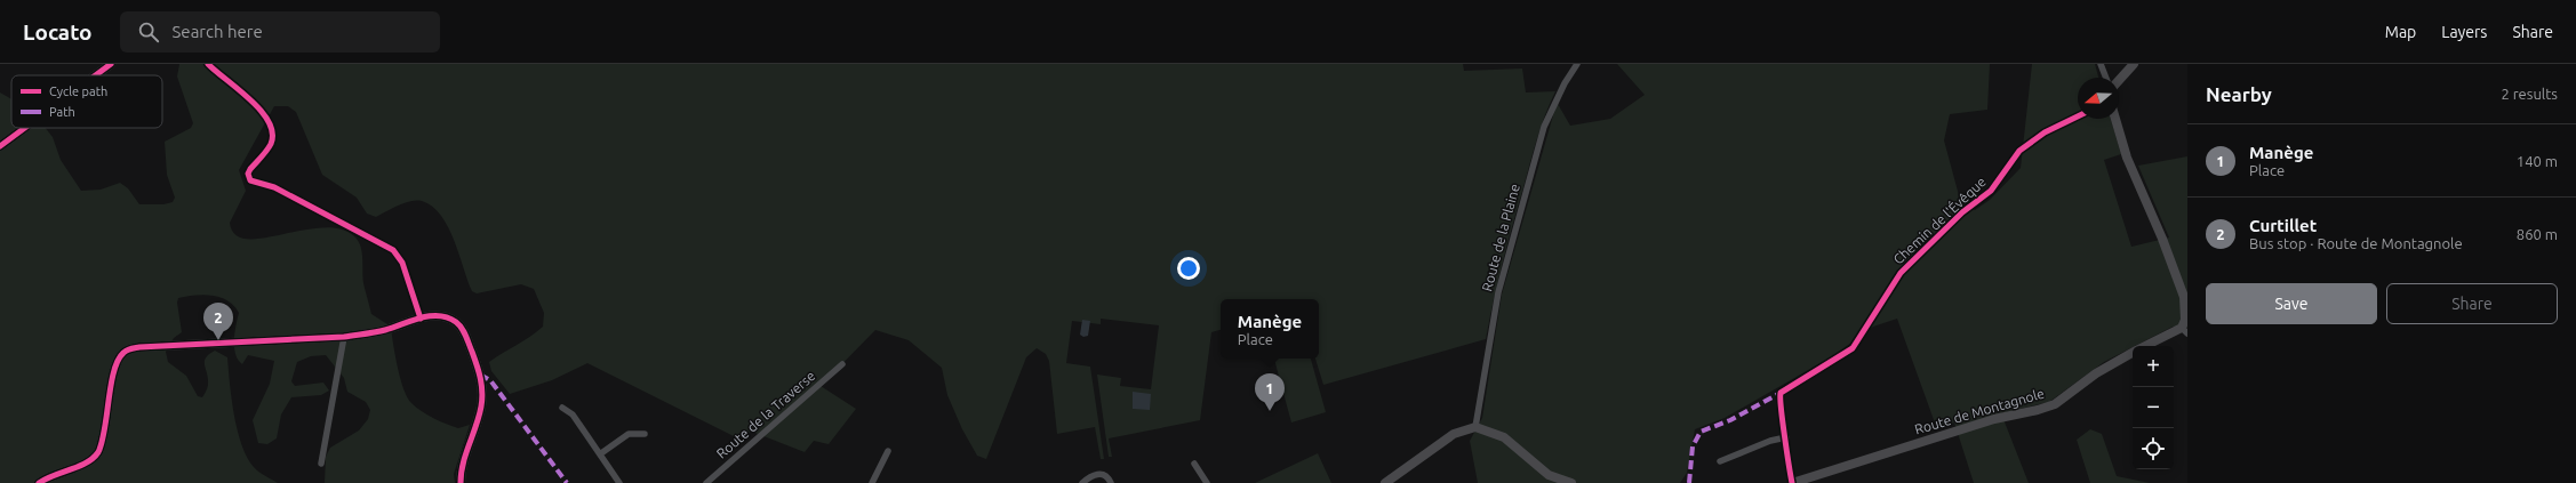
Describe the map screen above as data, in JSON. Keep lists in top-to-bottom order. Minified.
{"streets":{"street":["Chemin de l'Évêque","Route de la Plaine","Route de Montagnole","Route de la Traverse"]},"legend":["Cycle path","Path"],"north":"left","page":{"header":"Locato","search":"Search here","nav":["Map","Layers","Share"],"heading":["Nearby","2 results"],"list":[{"mark":"1","name":"Manège","note":"Place","value":"140 m"},{"mark":"2","name":"Curtillet","note":"Bus stop · Route de Montagnole","value":"860 m"}],"buttons":["Save","Share"],"popup":["Manège","Place"],"pins":["2","1"],"map_buttons":["+","−"]}}
